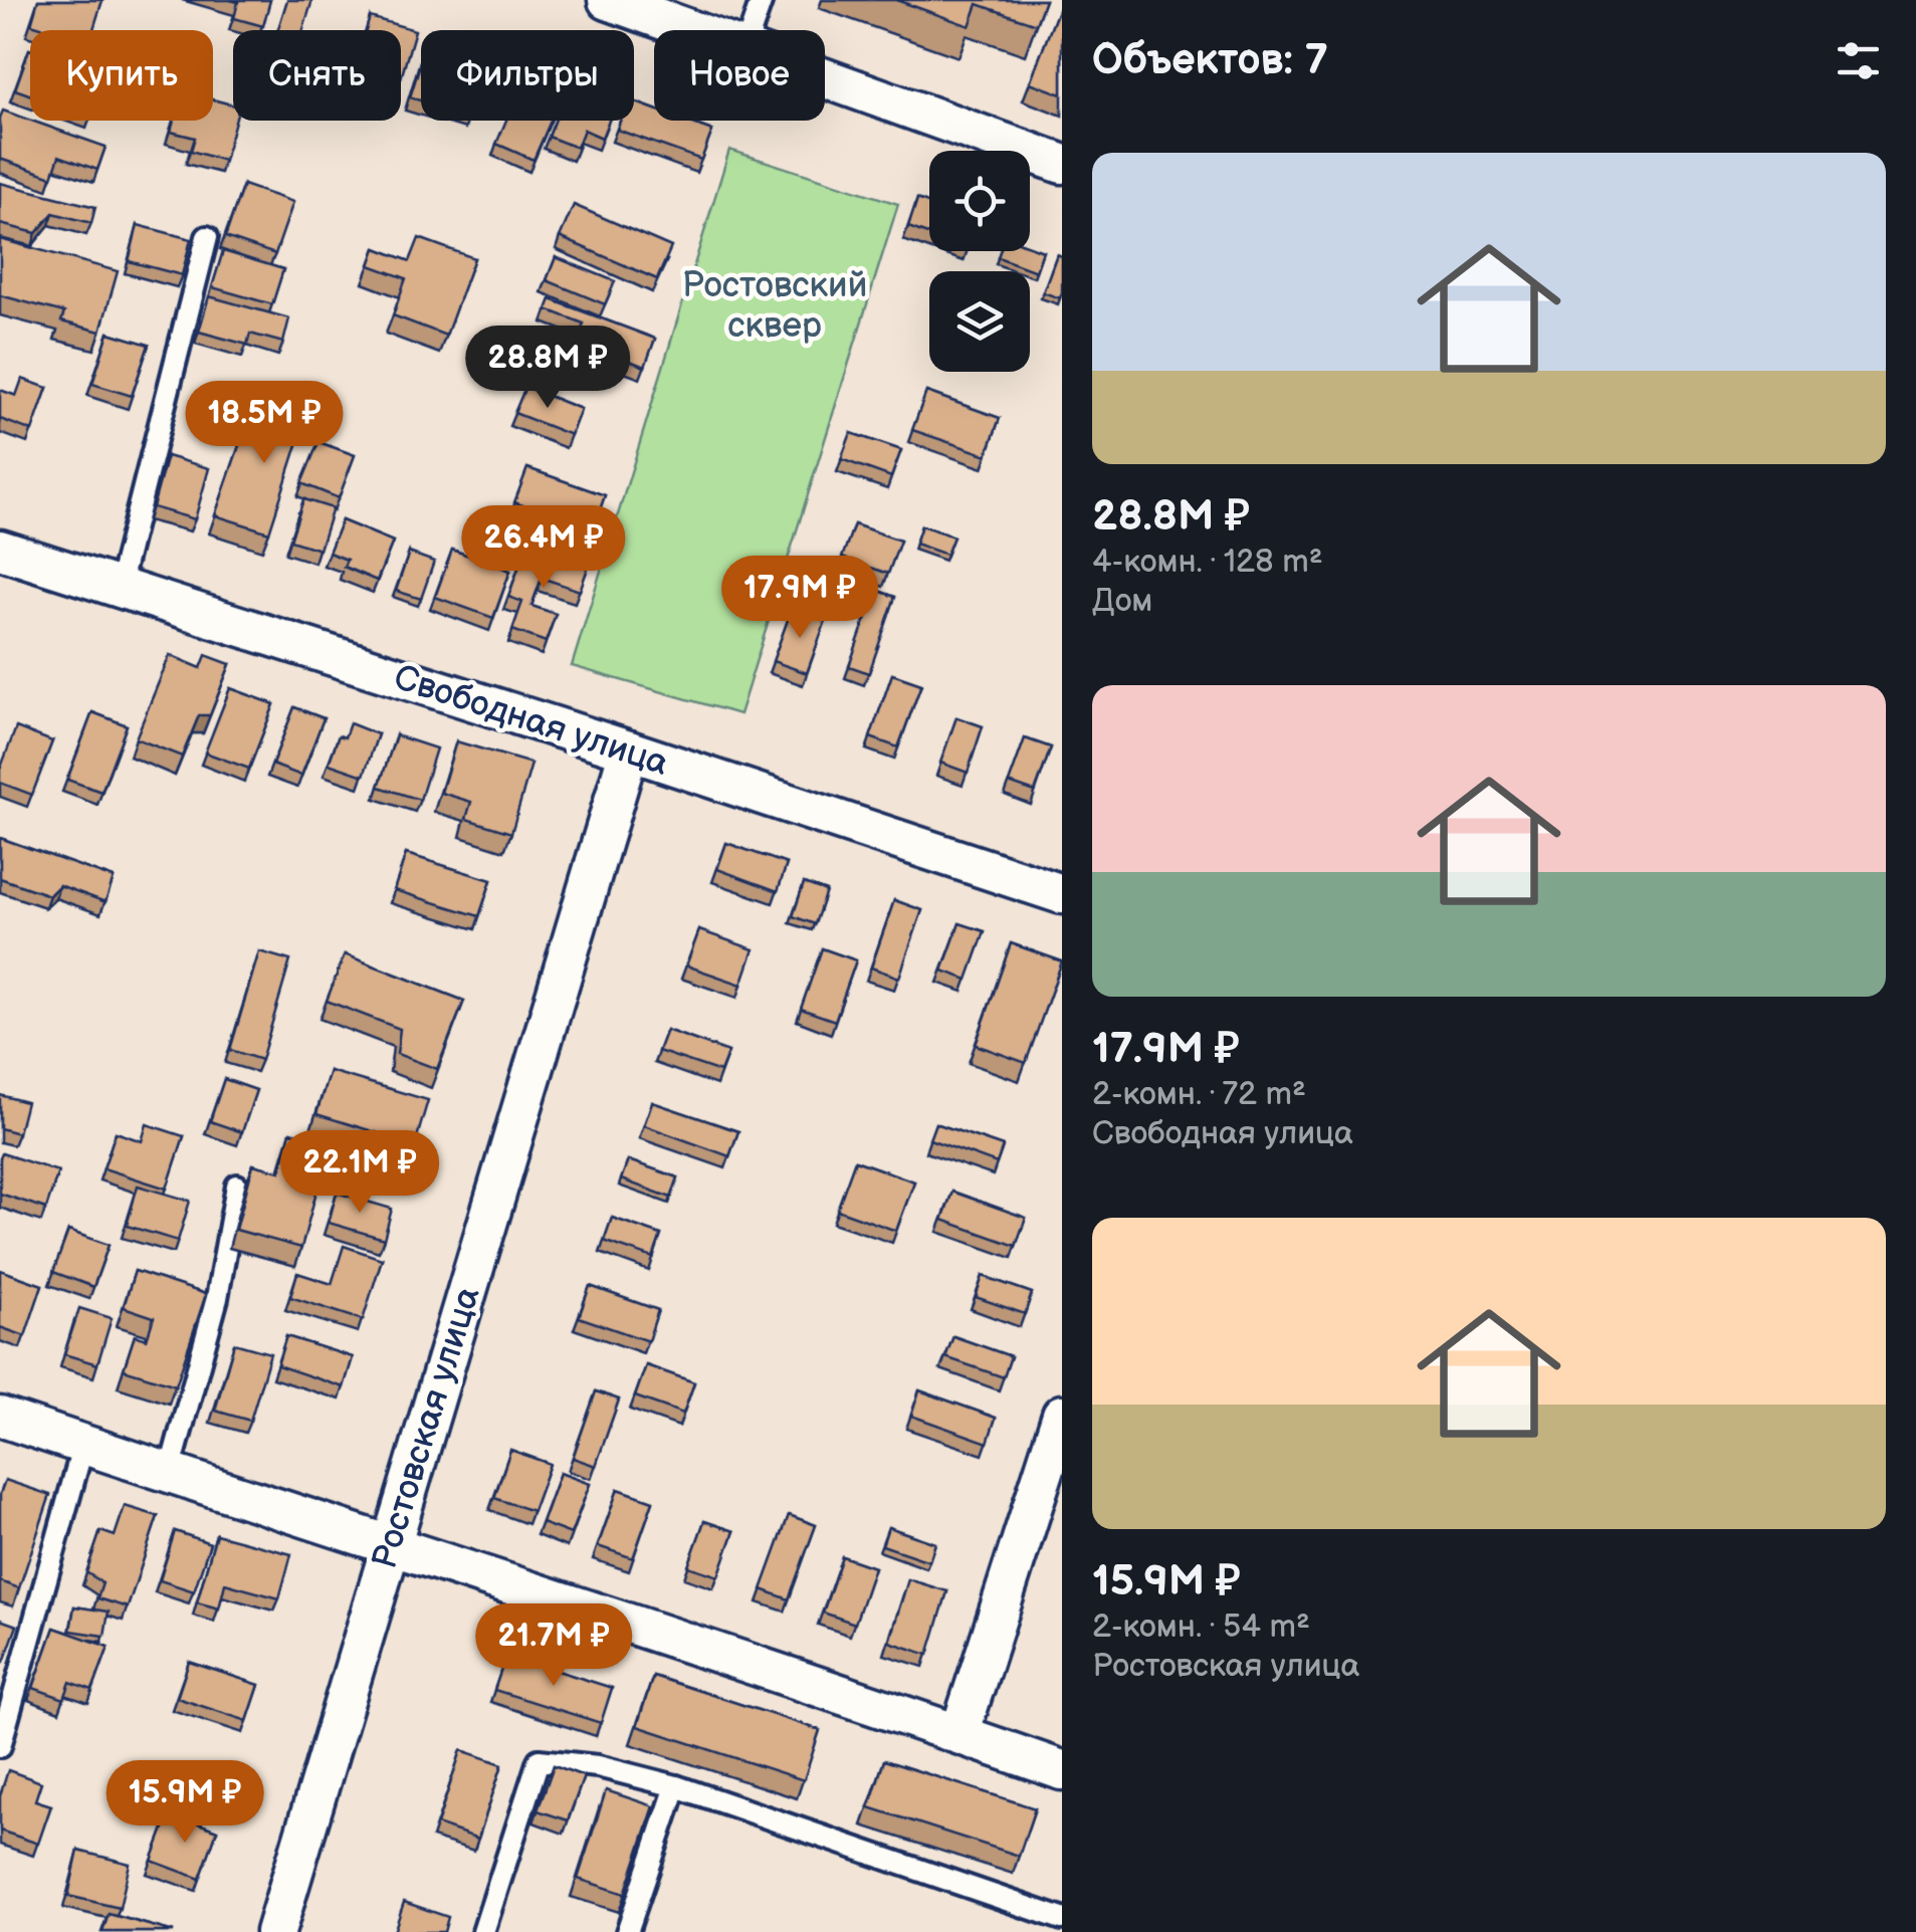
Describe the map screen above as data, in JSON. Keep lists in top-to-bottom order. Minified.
{"streets":{"street":["Свободная улица","Ростовская улица"]},"crossings":[["Свободная улица","Ростовская улица"]],"parks":["Ростовский сквер"],"page":{"heading":"Объектов: 7","chip":["Купить","Снять","Фильтры","Новое"],"list":[{"name":"28.8M ₽","note":"4-комн. · 128 m² · Дом"},{"name":"17.9M ₽","note":"2-комн. · 72 m² · Свободная улица"},{"name":"15.9M ₽","note":"2-комн. · 54 m² · Ростовская улица"}],"price":["28.8M ₽","18.5M ₽","26.4M ₽","17.9M ₽","22.1M ₽","21.7M ₽","15.9M ₽"]}}
